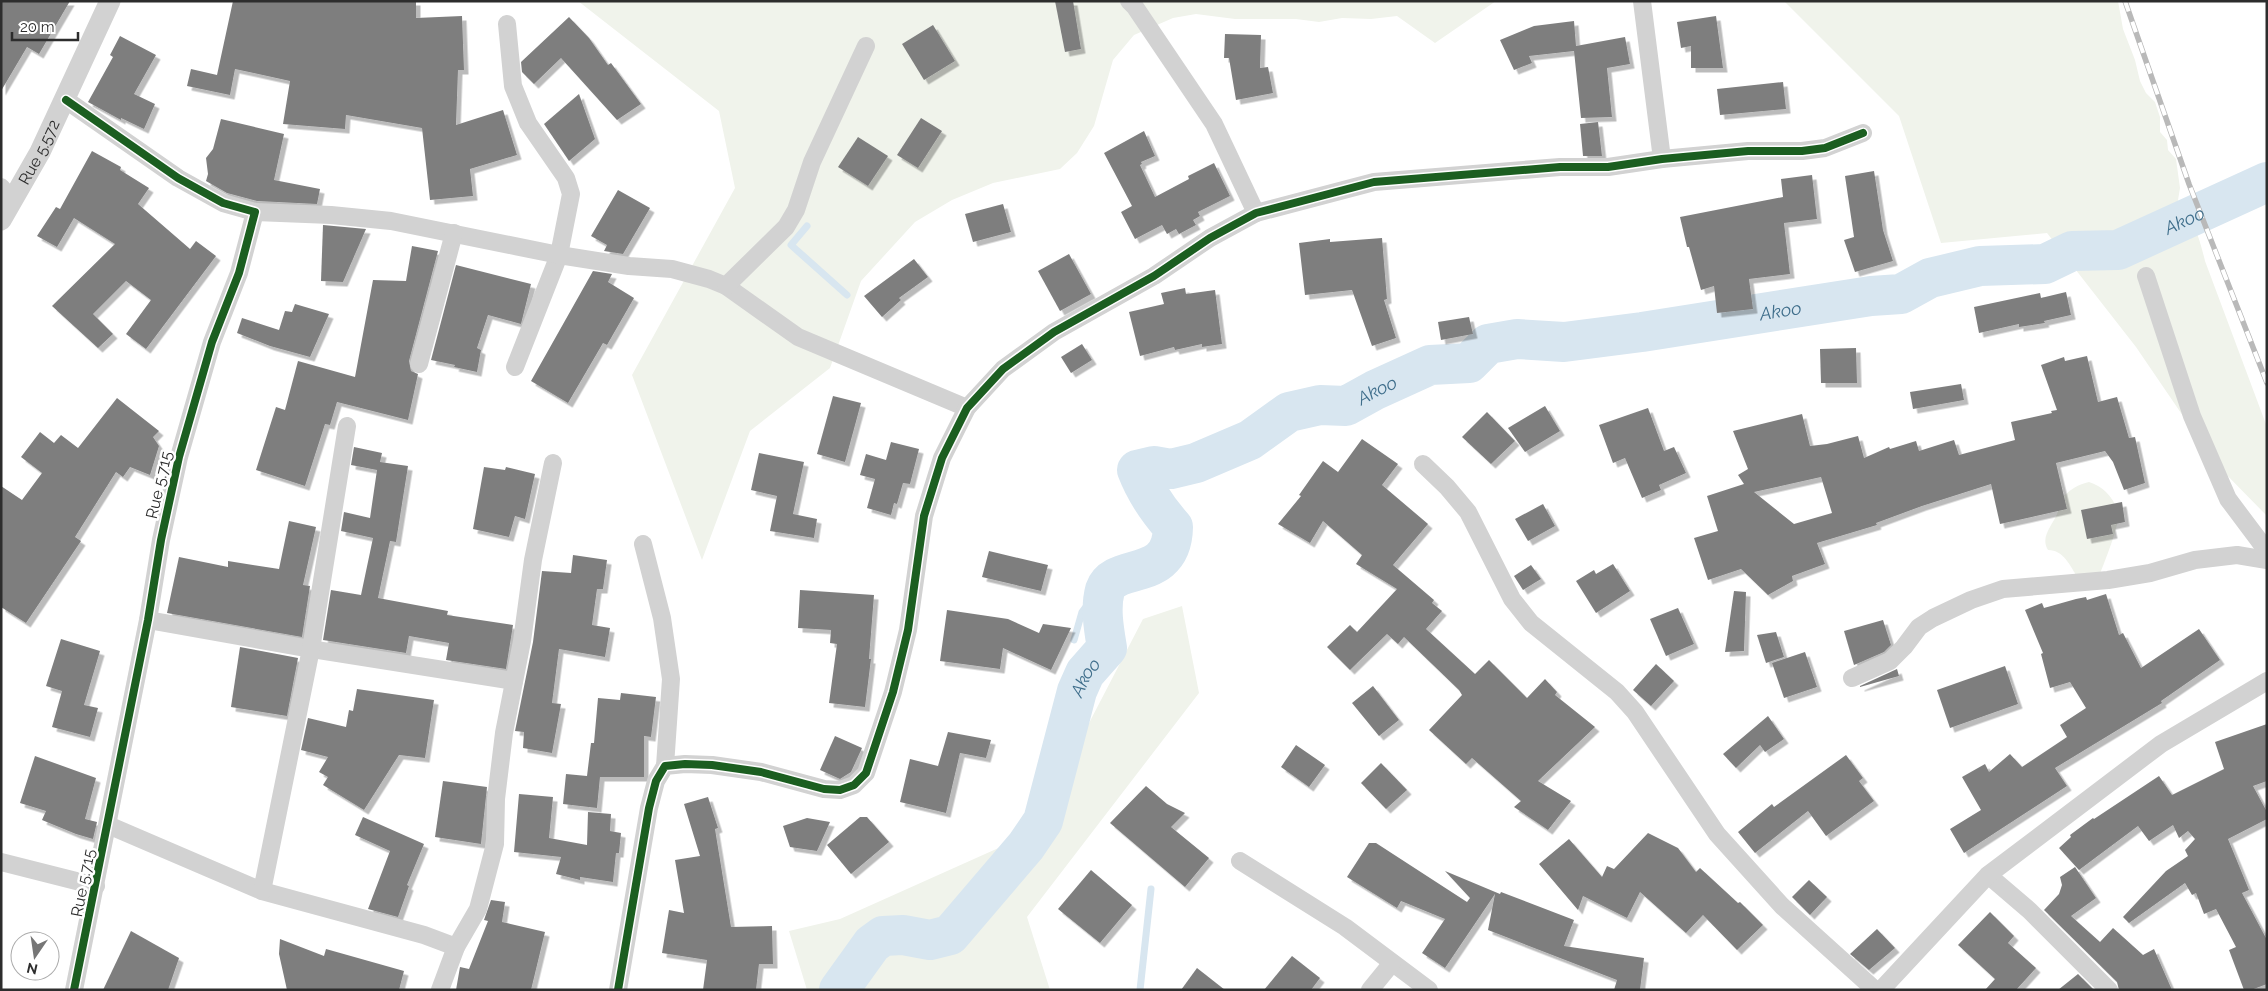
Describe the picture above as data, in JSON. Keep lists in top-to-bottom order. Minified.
{"streets":{"street":["Rue 5.572","Rue 5.715"]},"water":["Akoo"],"scale_bar":"20 m","north":"bottom"}
